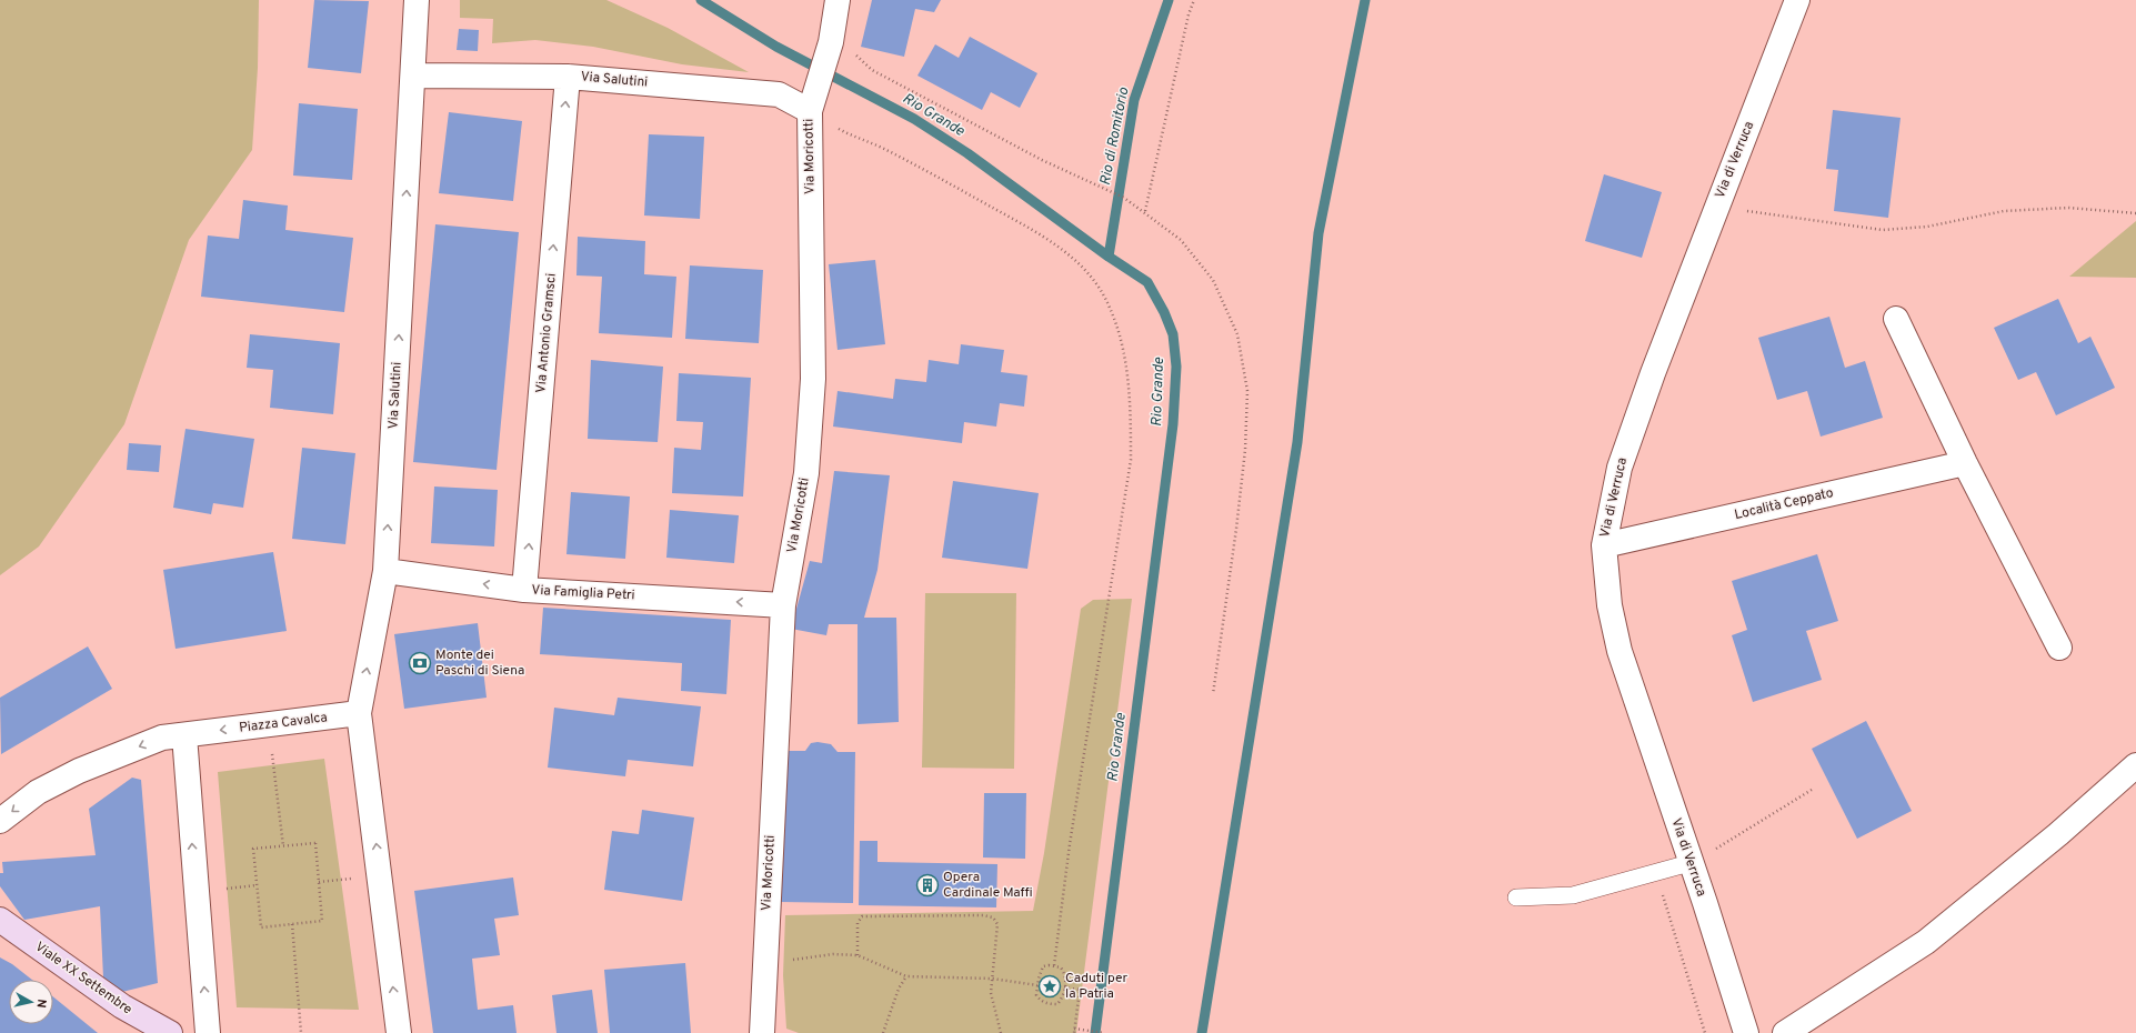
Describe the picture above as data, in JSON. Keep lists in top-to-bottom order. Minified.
{"streets":{"street":["Via Salutini","Via Moricotti","Via di Verruca","Via Antonio Gramsci","Località Ceppato","Via Famiglia Petri","Piazza Cavalca","Viale XX Settembre"]},"crossings":[["Via Salutini","Via Moricotti"],["Via Salutini","Via Antonio Gramsci"],["Via Salutini","Via Famiglia Petri"],["Via Salutini","Piazza Cavalca"],["Via Moricotti","Via Famiglia Petri"],["Via di Verruca","Località Ceppato"],["Via Antonio Gramsci","Via Famiglia Petri"]],"one_way":["Via Salutini","Via Antonio Gramsci","Via Famiglia Petri","Piazza Cavalca"],"water":["Rio Grande","Rio di Romitorio"],"places":{"bank":["Monte dei Paschi di Siena"],"building":["Opera Cardinale Maffi"],"place":["Caduti per la Patria"]},"north":"right"}
